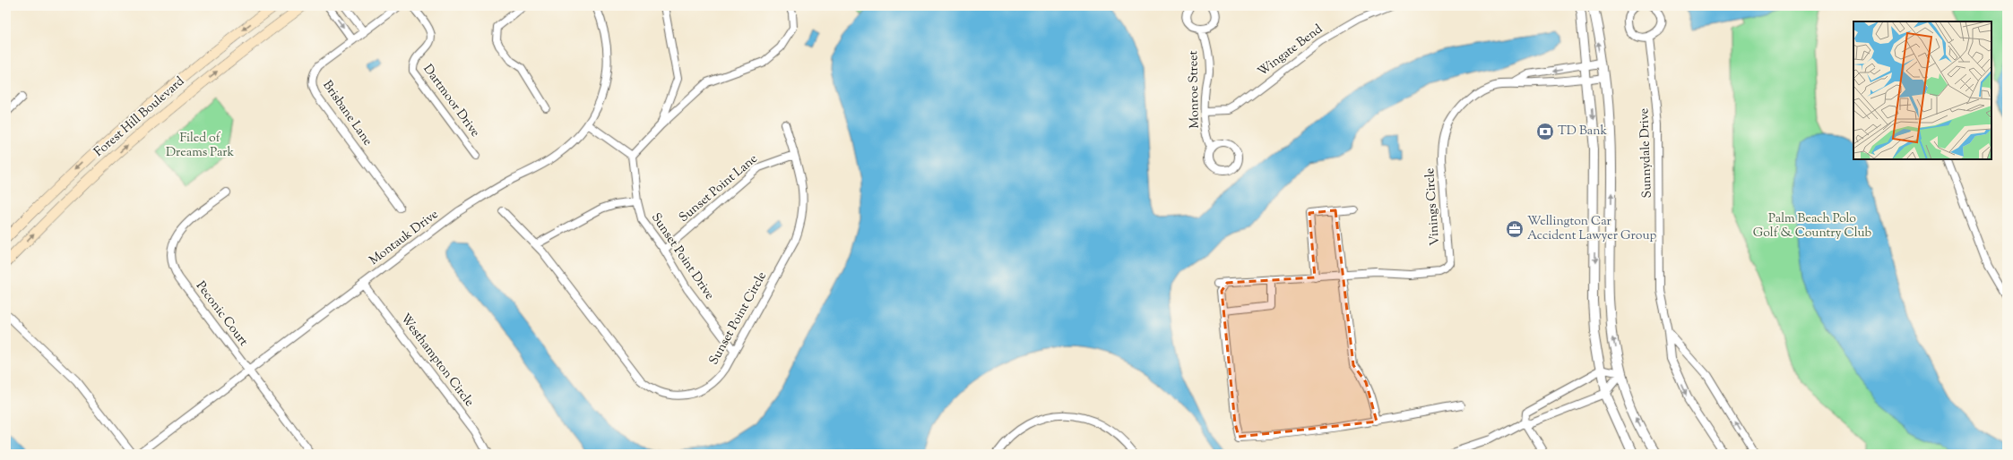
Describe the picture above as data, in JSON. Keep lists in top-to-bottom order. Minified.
{"streets":{"main road":["Forest Hill Boulevard"],"street":["Wingate Bend","Monroe Street","Dartmoor Drive","Brisbane Lane","Sunnydale Drive","Sunset Point Lane","Vinings Circle","Montauk Drive","Sunset Point Drive","Peconic Court","Sunset Point Circle","Westhampton Circle"]},"crossings":[["Wingate Bend","Monroe Street"],["Sunset Point Lane","Sunset Point Drive"],["Sunset Point Lane","Sunset Point Circle"],["Montauk Drive","Peconic Court"],["Montauk Drive","Westhampton Circle"],["Sunset Point Drive","Sunset Point Circle"]],"parks":["Filed of Dreams Park","Palm Beach Polo Golf & Country Club"],"places":{"bank":["TD Bank"],"office":["Wellington Car Accident Lawyer Group"]}}
